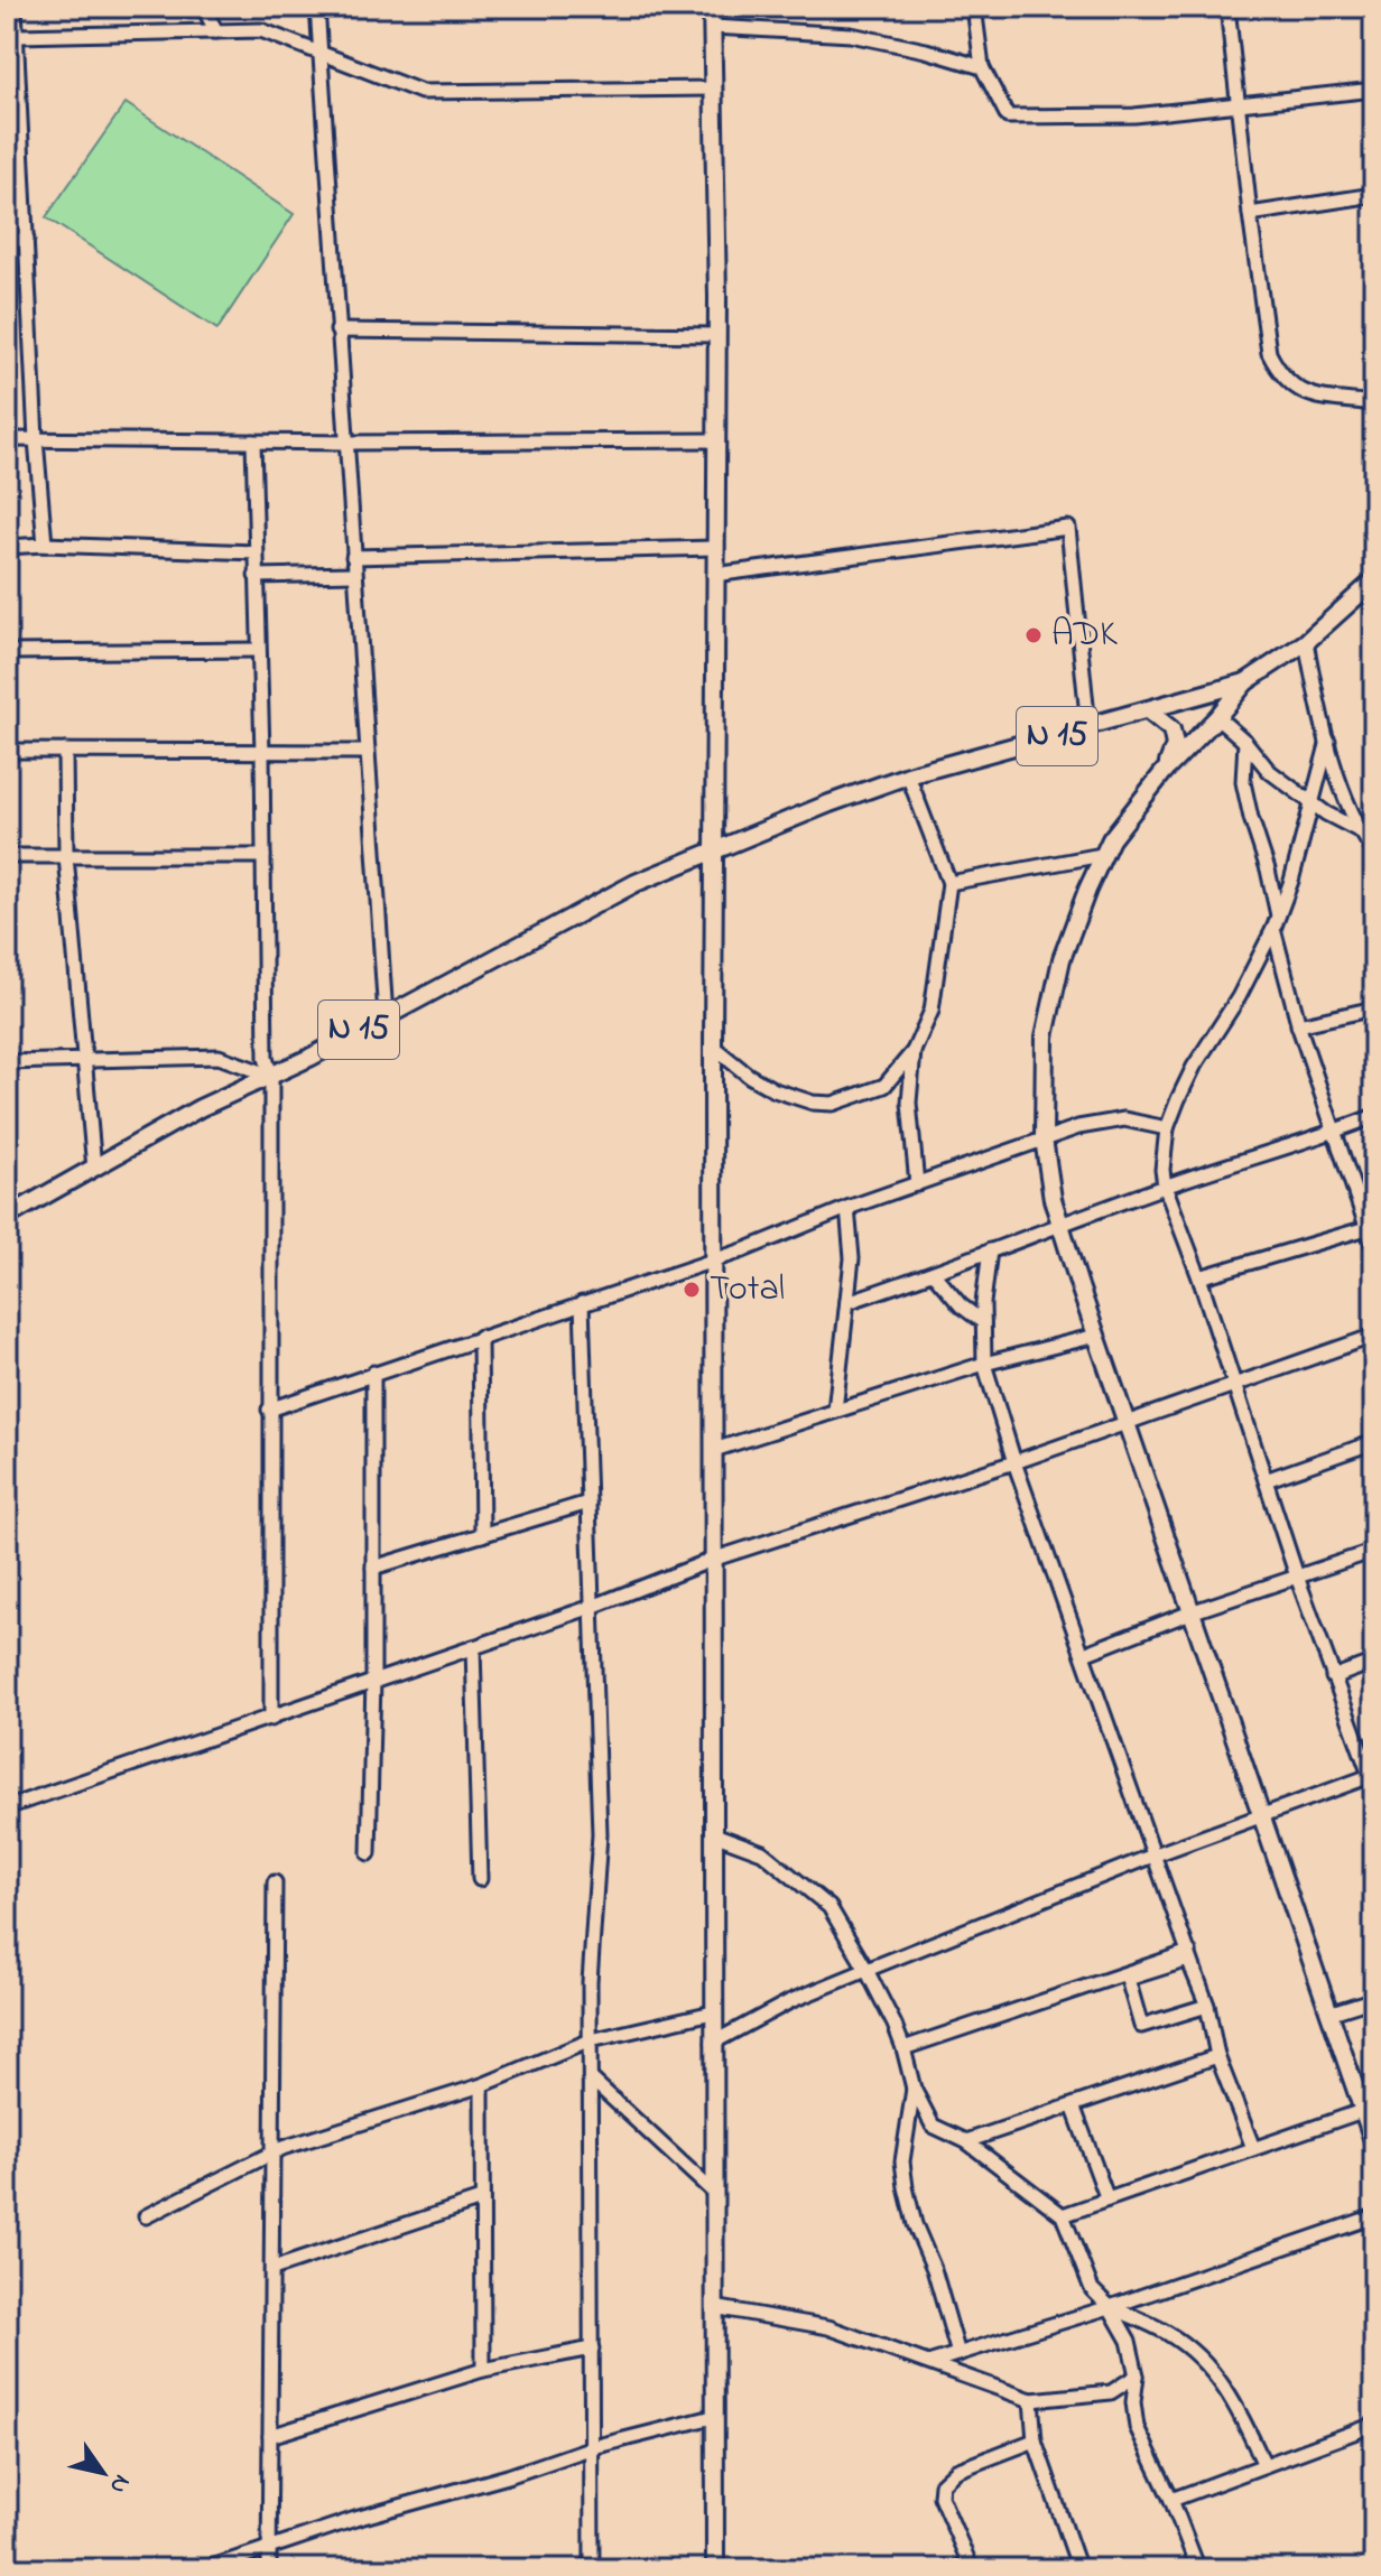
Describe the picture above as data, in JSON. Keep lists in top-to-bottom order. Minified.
{"streets":{"main road":["N 15"]},"places":["ADK","Total"],"north":"bottom right"}
